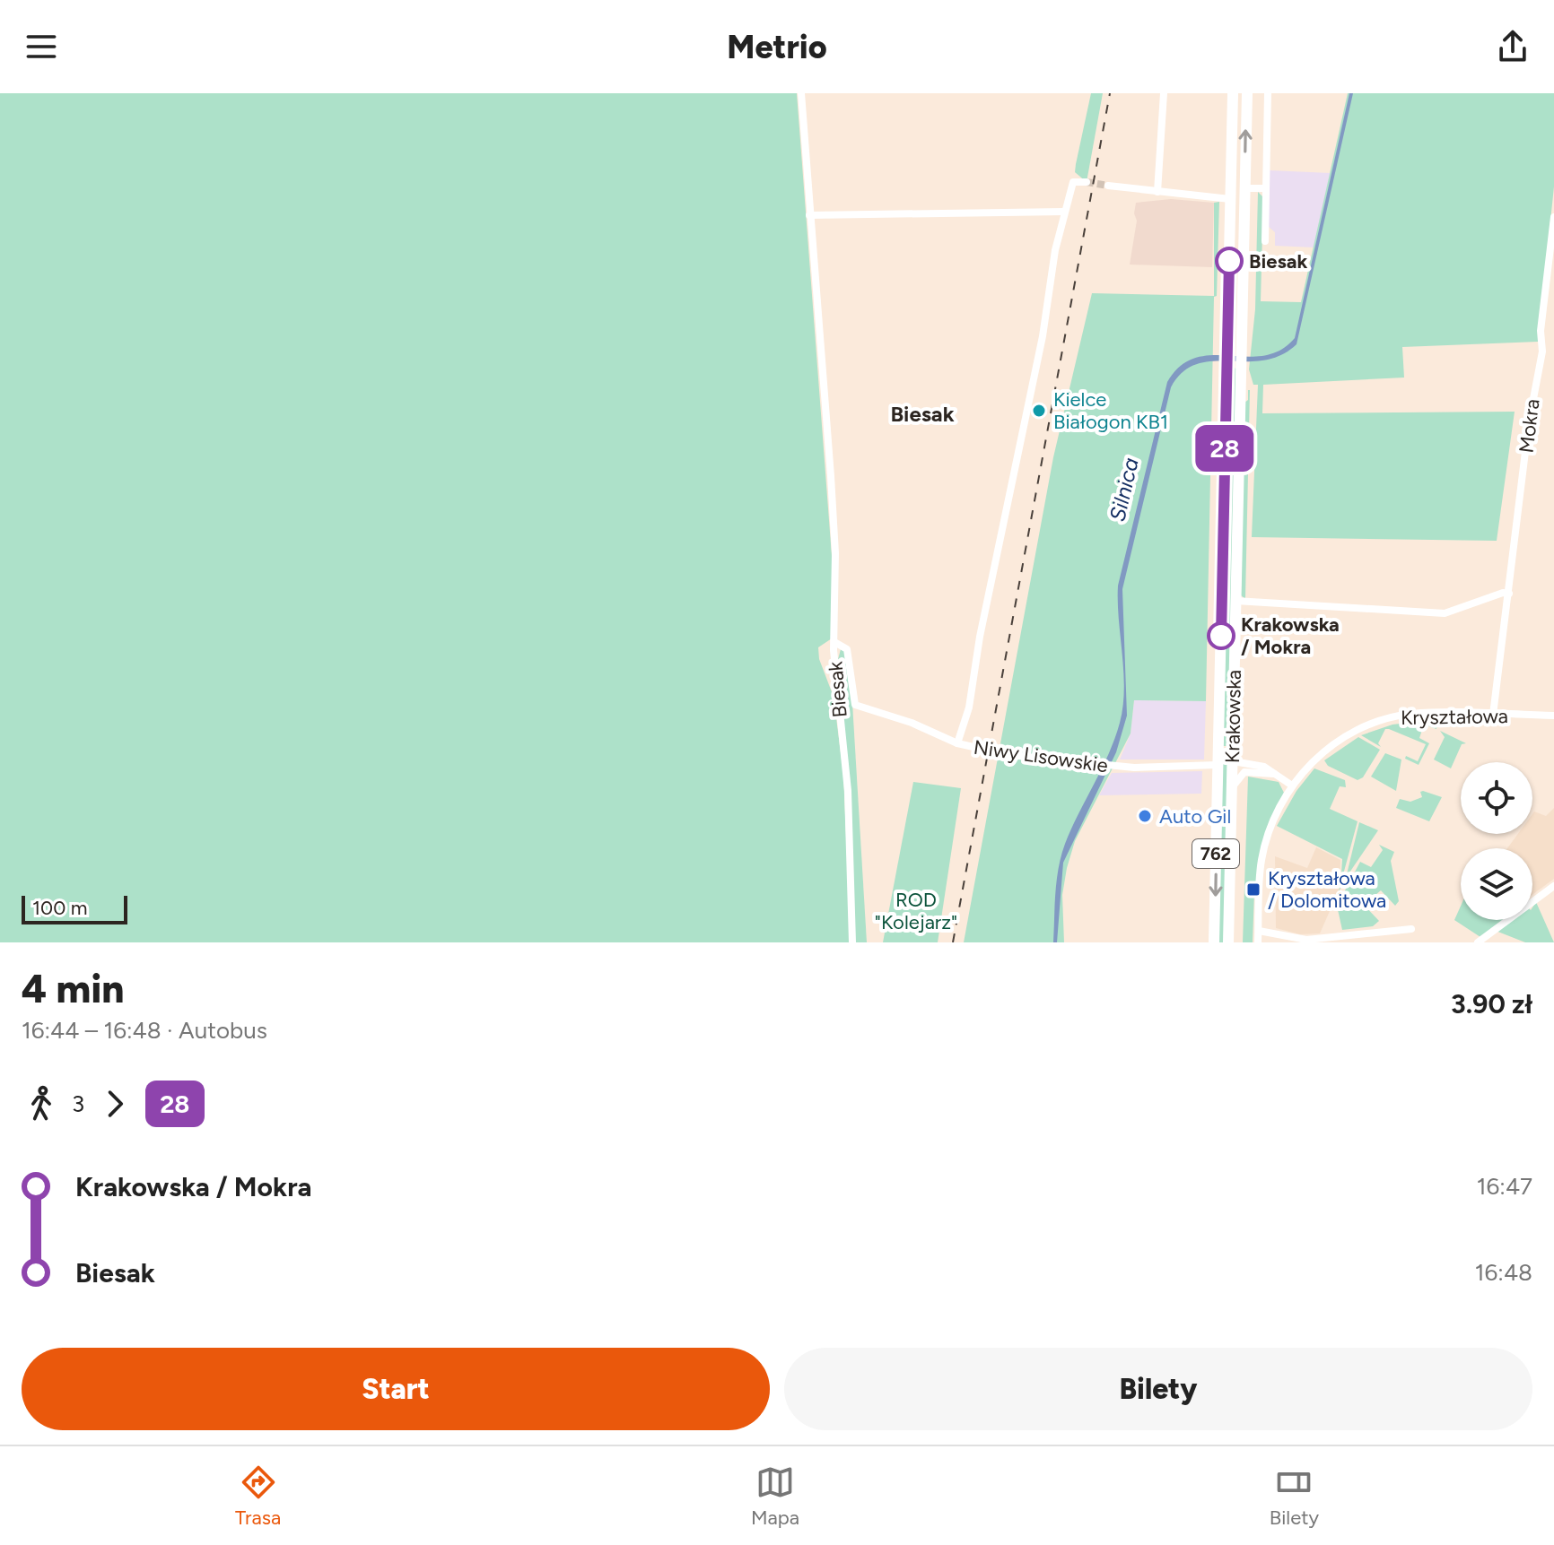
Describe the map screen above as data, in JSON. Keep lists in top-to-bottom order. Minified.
{"streets":{"main road":["Krakowska","762"],"street":["Mokra","Biesak","Kryształowa","Niwy Lisowskie"]},"crossings":[["Mokra","Kryształowa"],["Biesak","Niwy Lisowskie"],["Krakowska","Niwy Lisowskie"]],"districts":["Biesak"],"water":["Silnica"],"parks":["ROD \"Kolejarz\""],"places":{"other":["Biesak","Kielce Białogon KB1","Krakowska / Mokra","Auto Gil"],"transit":["Kryształowa / Dolomitowa"]},"lines":["bus line 28"],"scale_bar":"100 m","page":{"header":"Metrio","on_map":"28","scale":"100 m","heading":["4 min","16:44 – 16:48 · Autobus","3.90 zł"],"legs":["3","28"],"list":[{"name":"Krakowska / Mokra","value":"16:47"},{"name":"Biesak","value":"16:48"}],"buttons":["Start","Bilety"],"tabs":["Trasa","Mapa","Bilety"]}}
